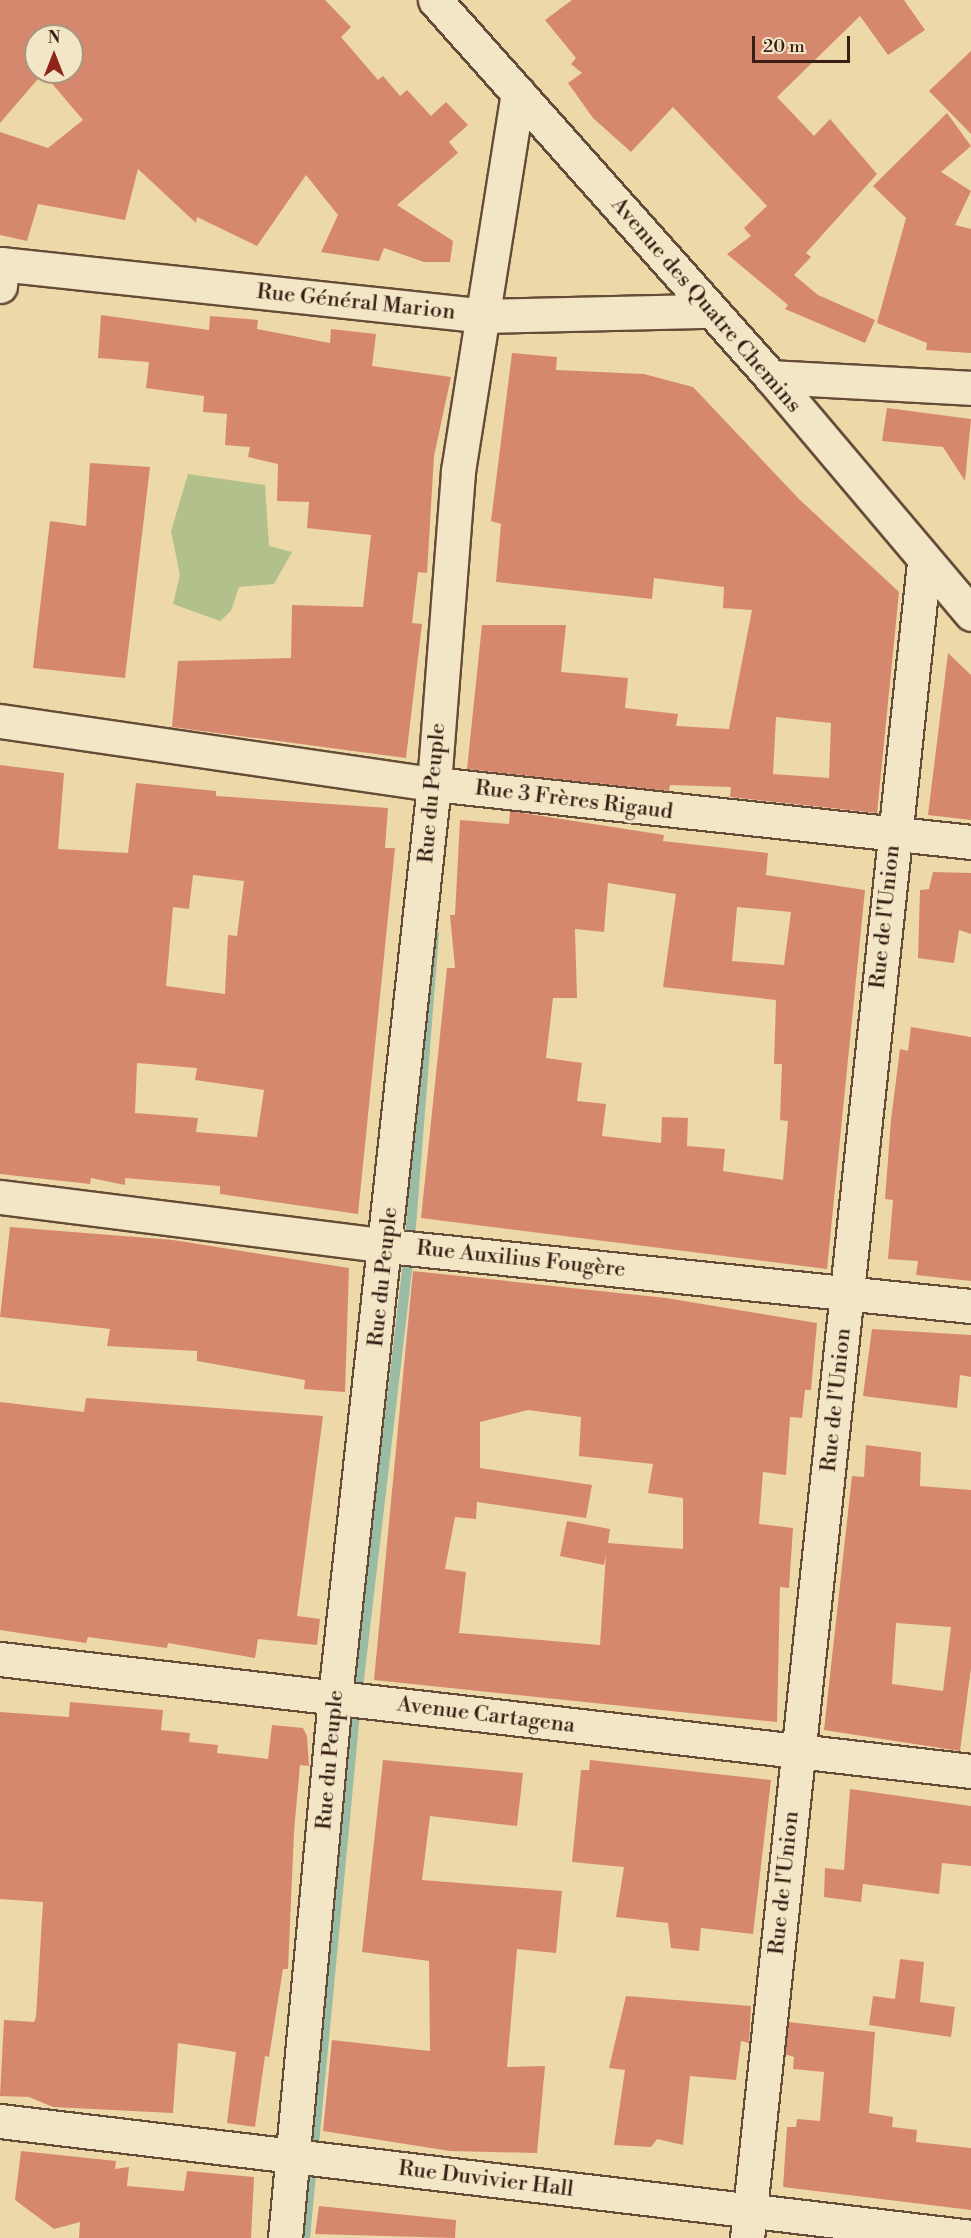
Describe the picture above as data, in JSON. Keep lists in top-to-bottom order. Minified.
{"streets":{"street":["Rue Général Marion","Avenue des Quatre Chemins","Rue du Peuple","Rue 3 Frères Rigaud","Rue de l'Union","Rue Auxilius Fougère","Avenue Cartagena","Rue Duvivier Hall"]},"crossings":[["Rue Général Marion","Avenue des Quatre Chemins"],["Rue Général Marion","Rue du Peuple"],["Avenue des Quatre Chemins","Rue du Peuple"],["Avenue des Quatre Chemins","Rue de l'Union"],["Rue du Peuple","Rue 3 Frères Rigaud"],["Rue du Peuple","Rue Auxilius Fougère"],["Rue du Peuple","Avenue Cartagena"],["Rue du Peuple","Rue Duvivier Hall"],["Rue 3 Frères Rigaud","Rue de l'Union"],["Rue de l'Union","Rue Auxilius Fougère"],["Rue de l'Union","Avenue Cartagena"],["Rue de l'Union","Rue Duvivier Hall"]],"scale_bar":"20 m","north":"top"}
